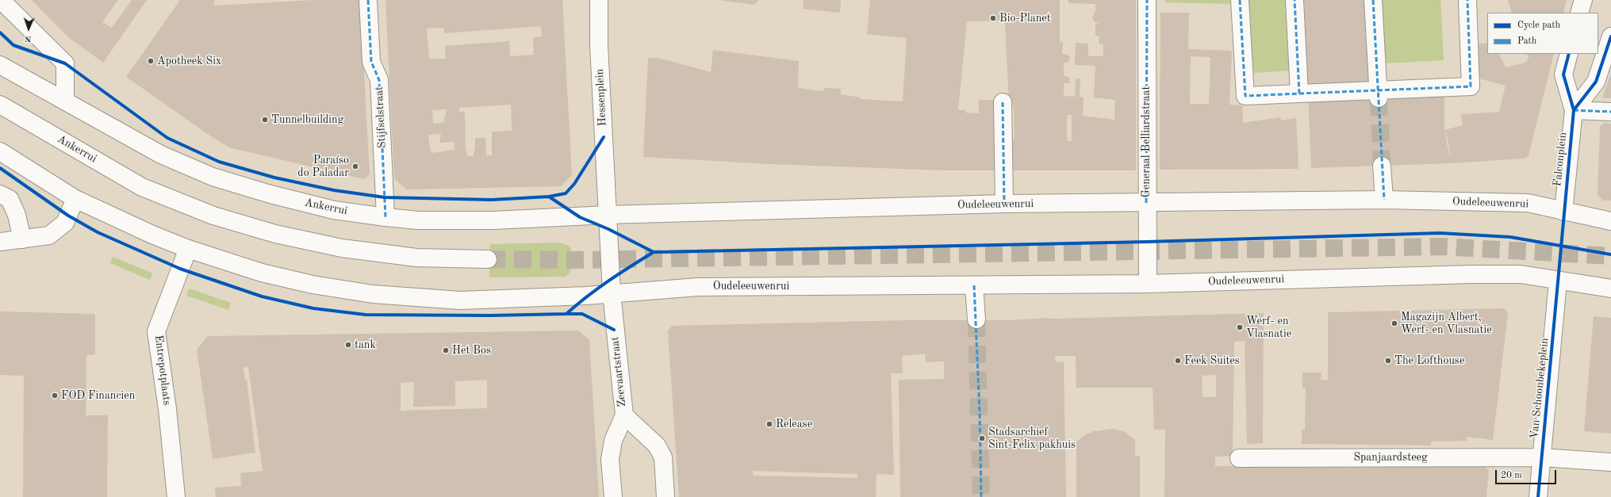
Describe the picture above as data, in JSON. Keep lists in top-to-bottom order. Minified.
{"streets":{"street":["Hessenplein","Stijfselstraat","Generaal Belliardstraat","Ankerrui","Falconplein","Oudeleeuwenrui","Entrepotplaats","Zeevaartstraat","Van Schoonbekeplein","Spanjaardsteeg"]},"crossings":[["Hessenplein","Ankerrui"],["Hessenplein","Oudeleeuwenrui"],["Hessenplein","Zeevaartstraat"],["Stijfselstraat","Ankerrui"],["Generaal Belliardstraat","Oudeleeuwenrui"],["Ankerrui","Oudeleeuwenrui"],["Ankerrui","Zeevaartstraat"],["Falconplein","Oudeleeuwenrui"],["Oudeleeuwenrui","Zeevaartstraat"],["Oudeleeuwenrui","Van Schoonbekeplein"],["Van Schoonbekeplein","Spanjaardsteeg"]],"places":["Bio-Planet","Apotheek Six","Tunnelbuilding","Paraíso do Paladar","Magazijn Albert, Werf- en Vlasnatie","Werf- en Vlasnatie","tank","Het Bos","Feek Suites","The Lofthouse","FOD Financien","Release","Stadsarchief Sint-Felix pakhuis"],"legend":["Cycle path","Path"],"scale_bar":"20 m","north":"bottom"}
